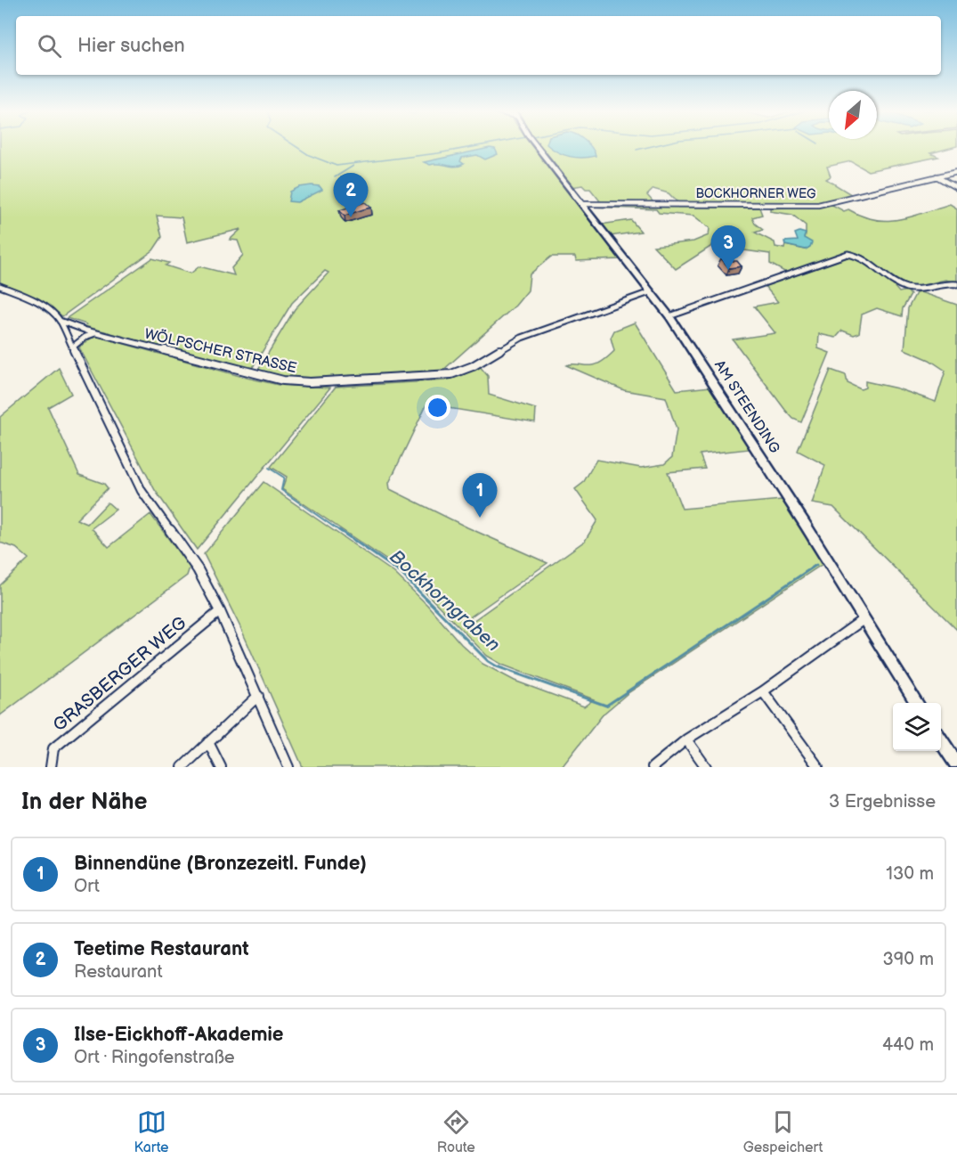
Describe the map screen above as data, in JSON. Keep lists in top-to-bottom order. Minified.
{"streets":{"street":["BOCKHORNER WEG","WÖLPSCHER STRASSE","AM STEENDING","GRASBERGER WEG"]},"crossings":[["BOCKHORNER WEG","AM STEENDING"],["WÖLPSCHER STRASSE","AM STEENDING"]],"water":["Bockhorngraben"],"north":"bottom left","page":{"search":"Hier suchen","pins":["2","3","1"],"heading":["In der Nähe","3 Ergebnisse"],"list":[{"mark":"1","name":"Binnendüne (Bronzezeitl. Funde)","note":"Ort","value":"130 m"},{"mark":"2","name":"Teetime Restaurant","note":"Restaurant","value":"390 m"},{"mark":"3","name":"Ilse-Eickhoff-Akademie","note":"Ort · Ringofenstraße","value":"440 m"}],"nav":["Karte","Route","Gespeichert"]}}
